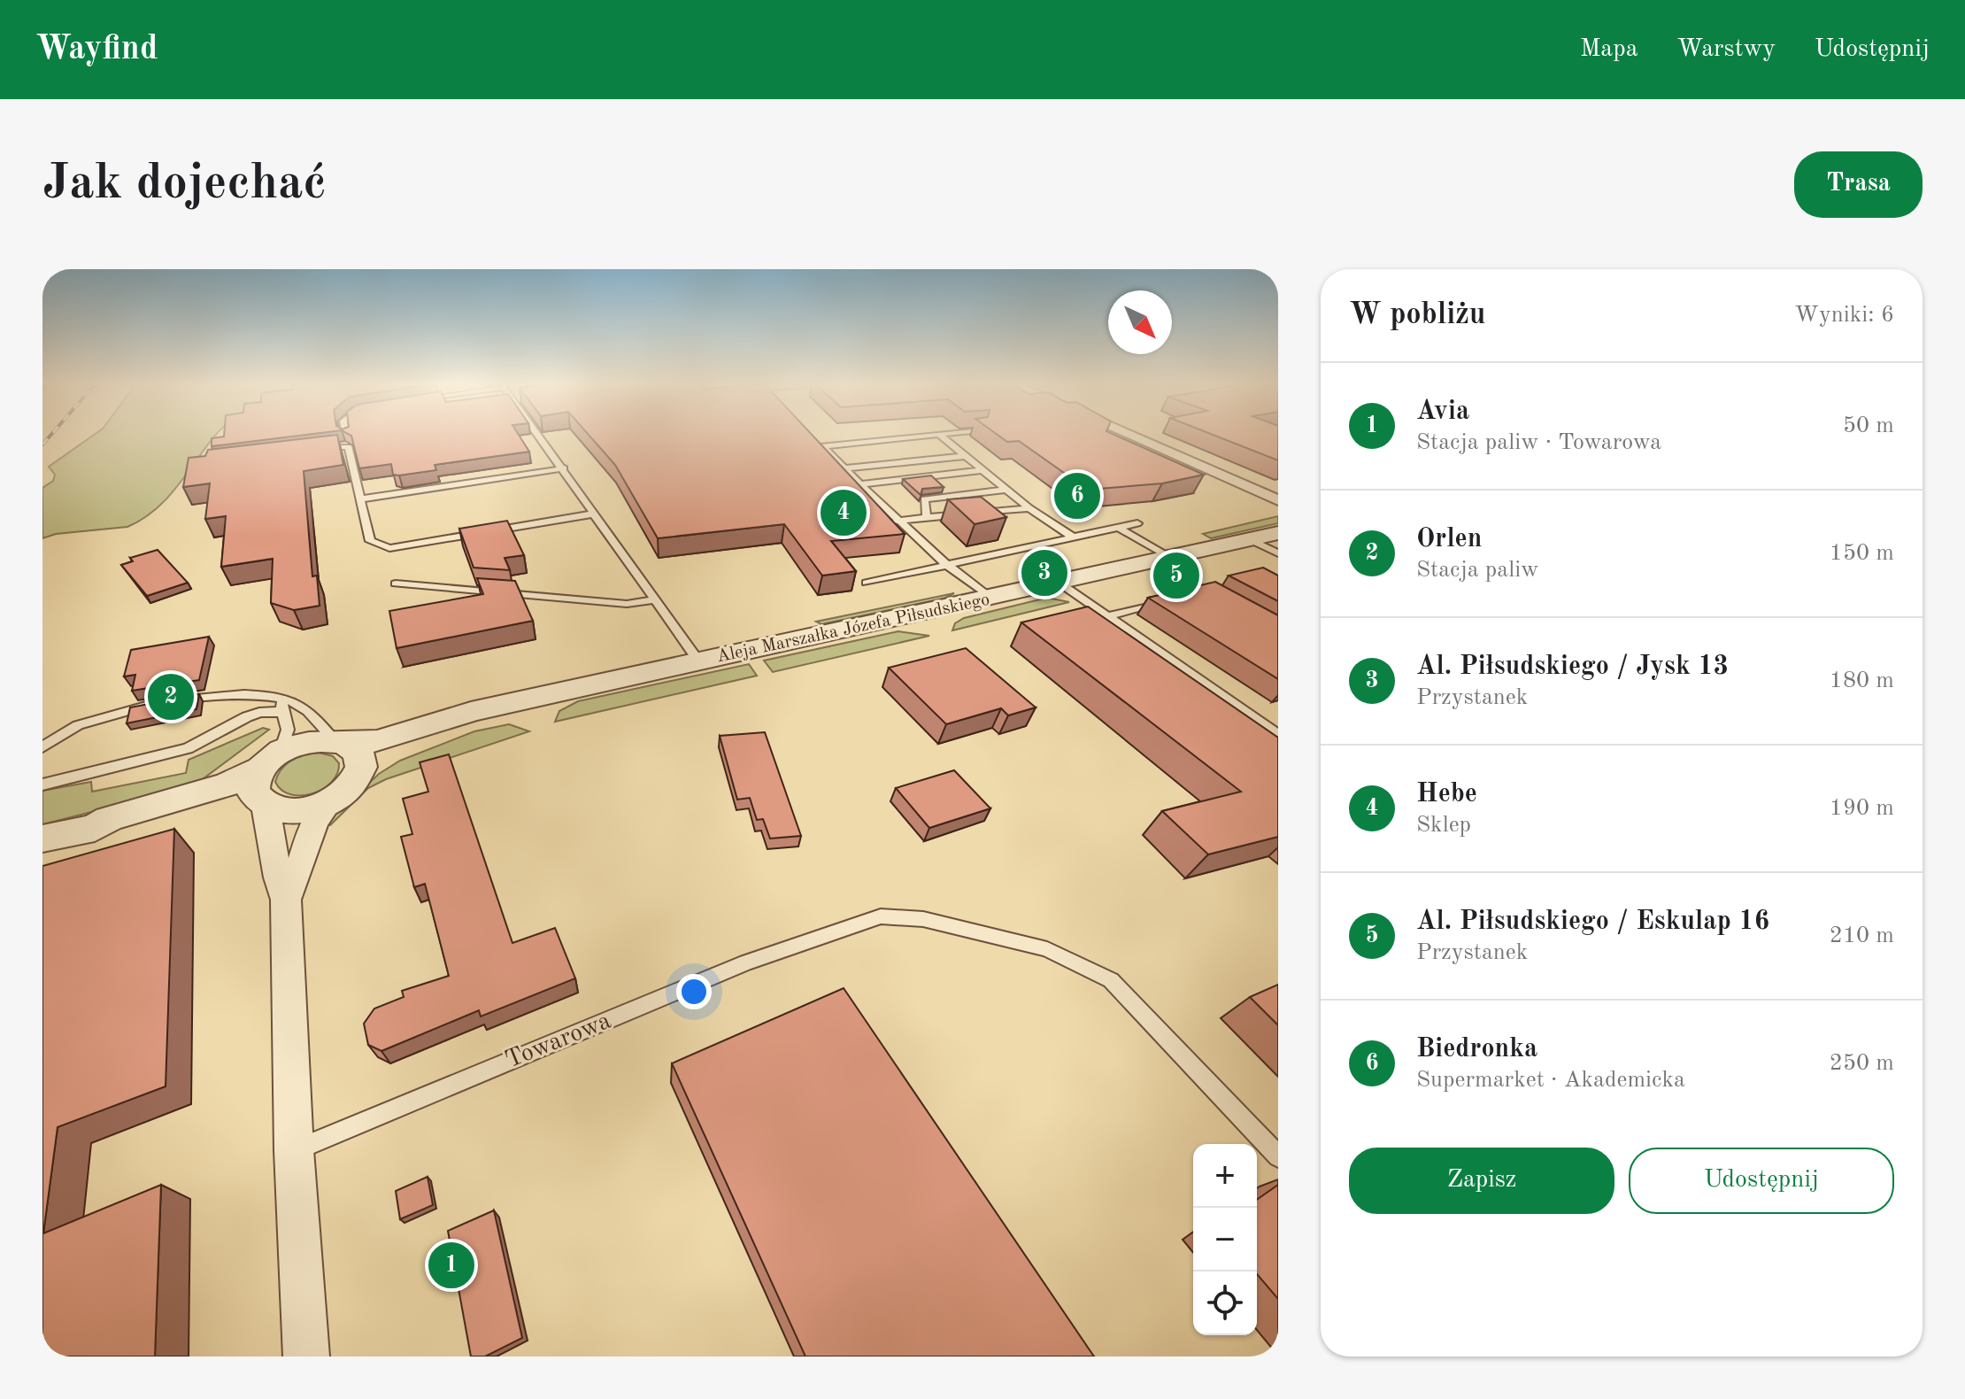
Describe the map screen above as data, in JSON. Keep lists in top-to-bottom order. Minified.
{"streets":{"street":["Aleja Marszałka Józefa Piłsudskiego"],"lane":["Towarowa"]},"north":"bottom right","page":{"header":"Wayfind","nav":["Mapa","Warstwy","Udostępnij"],"buttons":["Trasa",["Zapisz","Udostępnij"]],"title":"Jak dojechać","heading":["W pobliżu","Wyniki: 6"],"list":[{"mark":"1","name":"Avia","note":"Stacja paliw · Towarowa","value":"50 m"},{"mark":"2","name":"Orlen","note":"Stacja paliw","value":"150 m"},{"mark":"3","name":"Al. Piłsudskiego / Jysk 13","note":"Przystanek","value":"180 m"},{"mark":"4","name":"Hebe","note":"Sklep","value":"190 m"},{"mark":"5","name":"Al. Piłsudskiego / Eskulap 16","note":"Przystanek","value":"210 m"},{"mark":"6","name":"Biedronka","note":"Supermarket · Akademicka","value":"250 m"}],"pins":["6","4","3","5","2","1"],"map_buttons":["+","−"]}}
